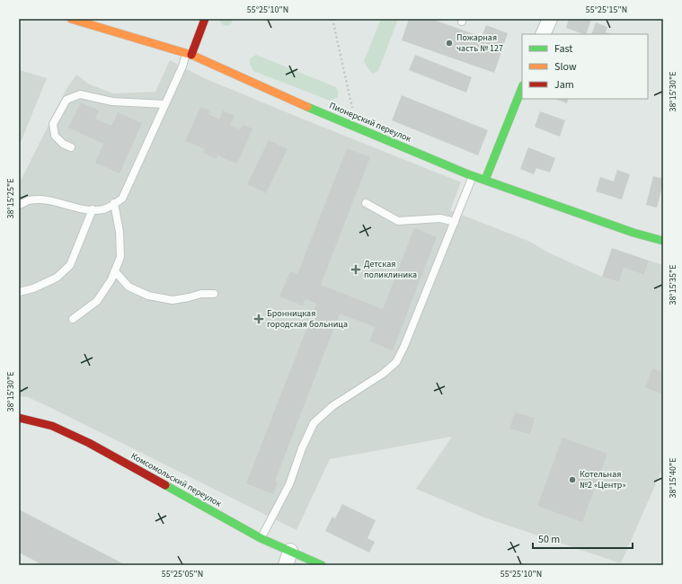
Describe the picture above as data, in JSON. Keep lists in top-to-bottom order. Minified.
{"streets":{"street":["Пионерский переулок","Комсомольский переулок"]},"places":{"other":["Пожарная часть № 127","Котельная №2 «Центр»"],"health":["Детская поликлиника","Бронницкая городская больница"]},"legend":["Fast","Slow","Jam"],"scale_bar":"50 m","coordinates":["55°25'10\"N","55°25'15\"N","38°15'30\"E","38°15'25\"E","38°15'35\"E","38°15'40\"E","55°25'05\"N"]}
